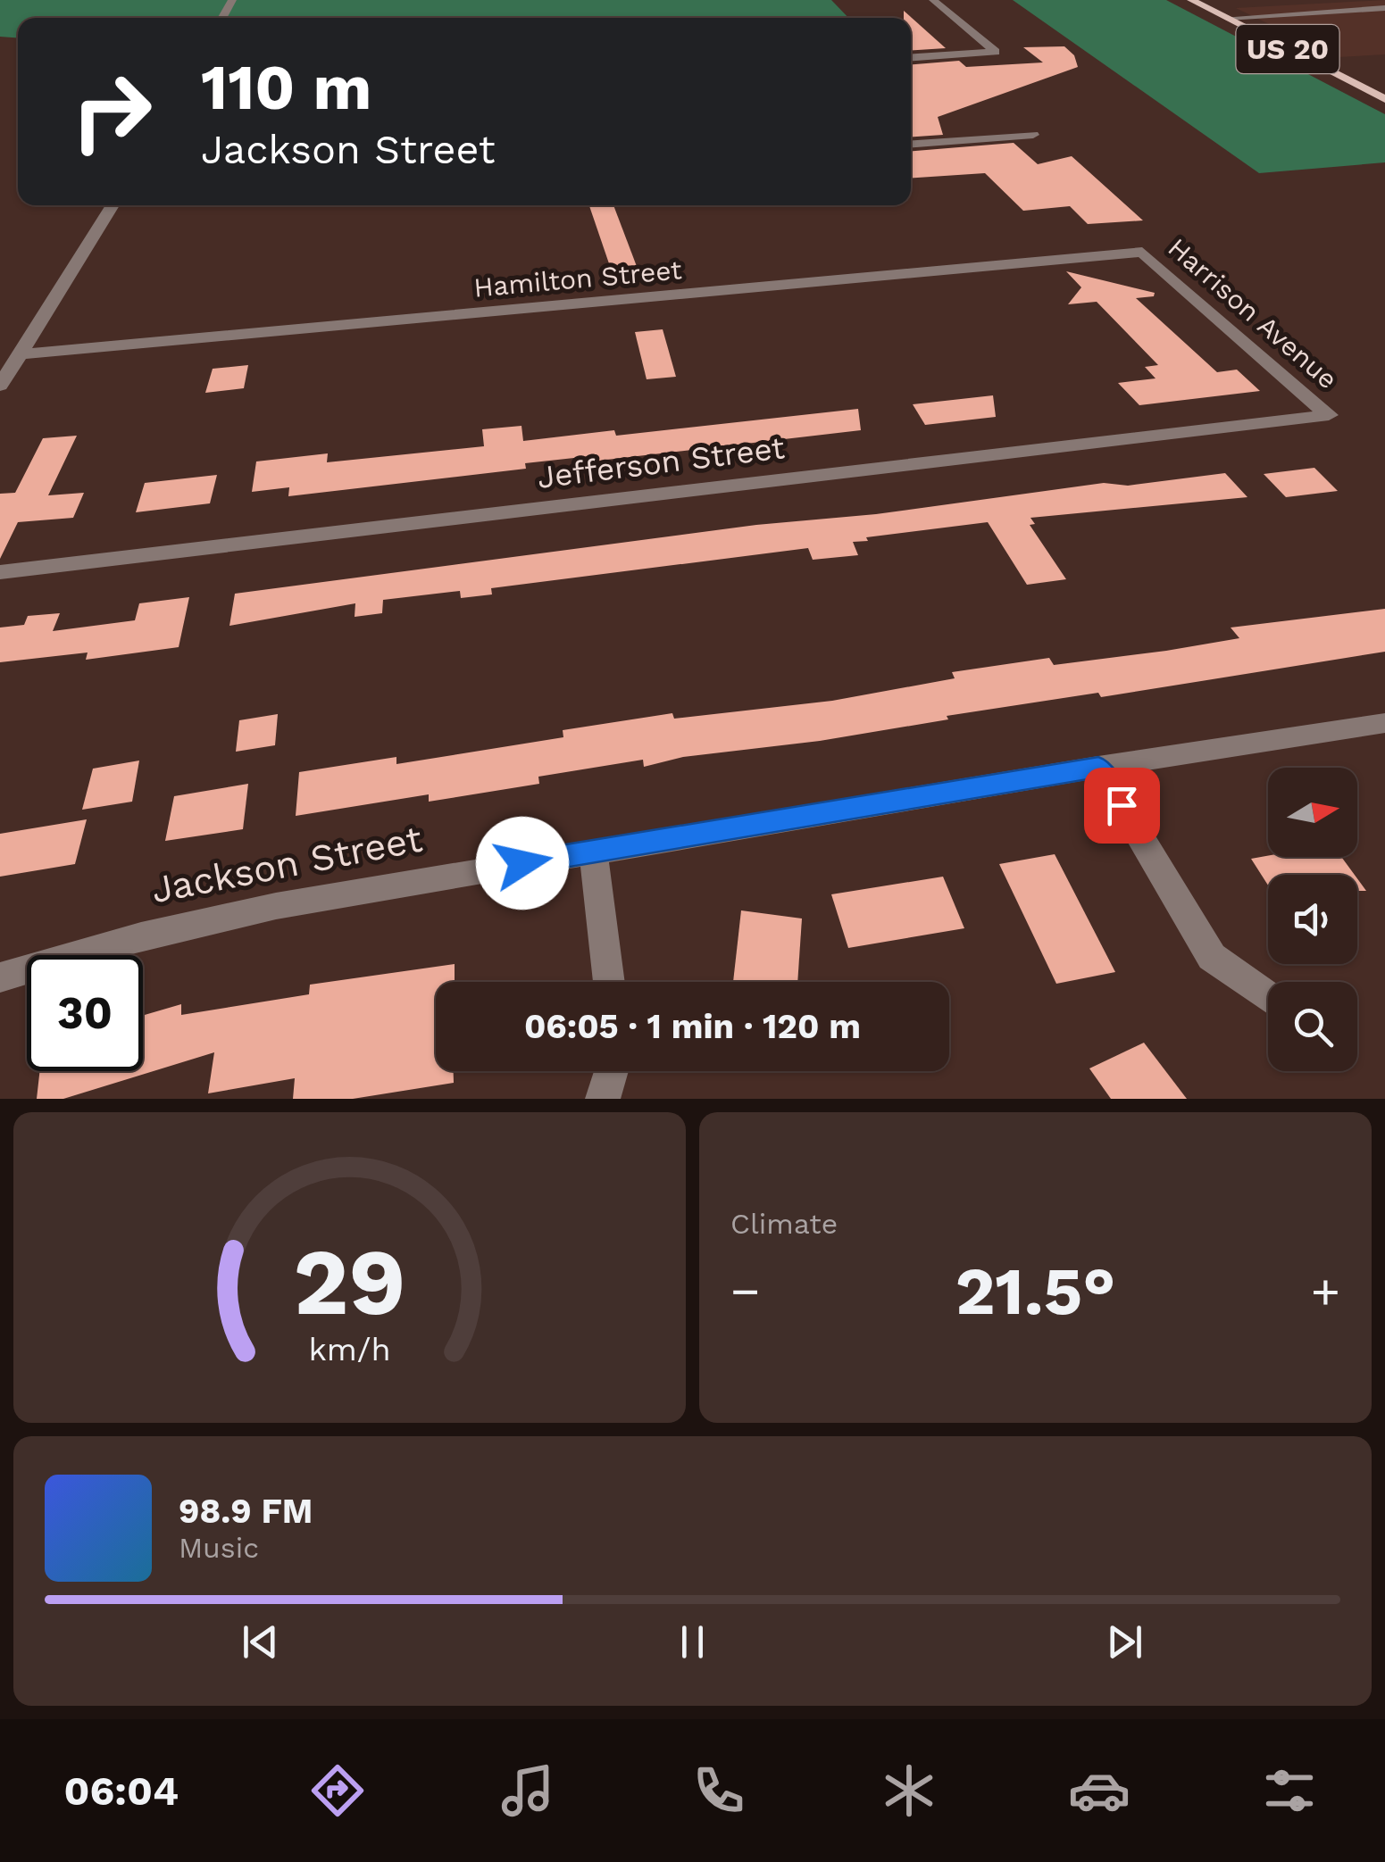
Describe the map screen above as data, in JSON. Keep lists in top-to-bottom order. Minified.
{"streets":{"main road":["US 20"],"street":["Hamilton Street","Harrison Avenue","Jefferson Street","Jackson Street"]},"crossings":[["Hamilton Street","Harrison Avenue"],["Harrison Avenue","Jefferson Street"]],"north":"right","page":{"turn":["110 m","Jackson Street"],"limit":"30","trip":"06:05 · 1 min · 120 m","tile":"Climate","heat":["−","21.5°","+"],"song":["98.9 FM","Music"],"tabs":"06:04","gauge":["29","km/h"]}}
